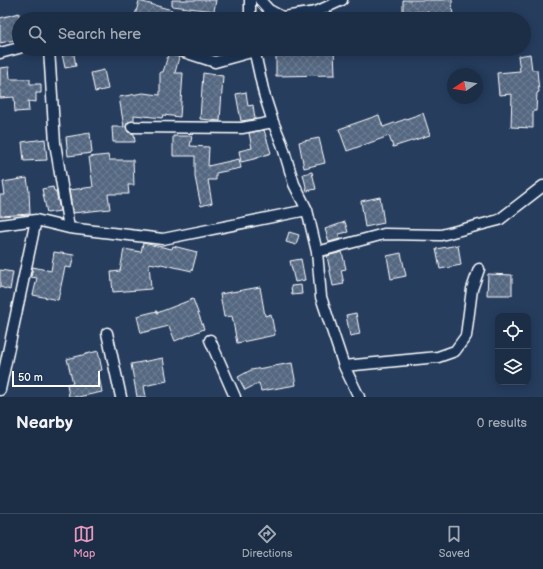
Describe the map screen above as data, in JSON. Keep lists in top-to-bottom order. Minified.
{"scale_bar":"50 m","north":"left","page":{"search":"Search here","scale":"50 m","heading":["Nearby","0 results"],"nav":["Map","Directions","Saved"]}}
